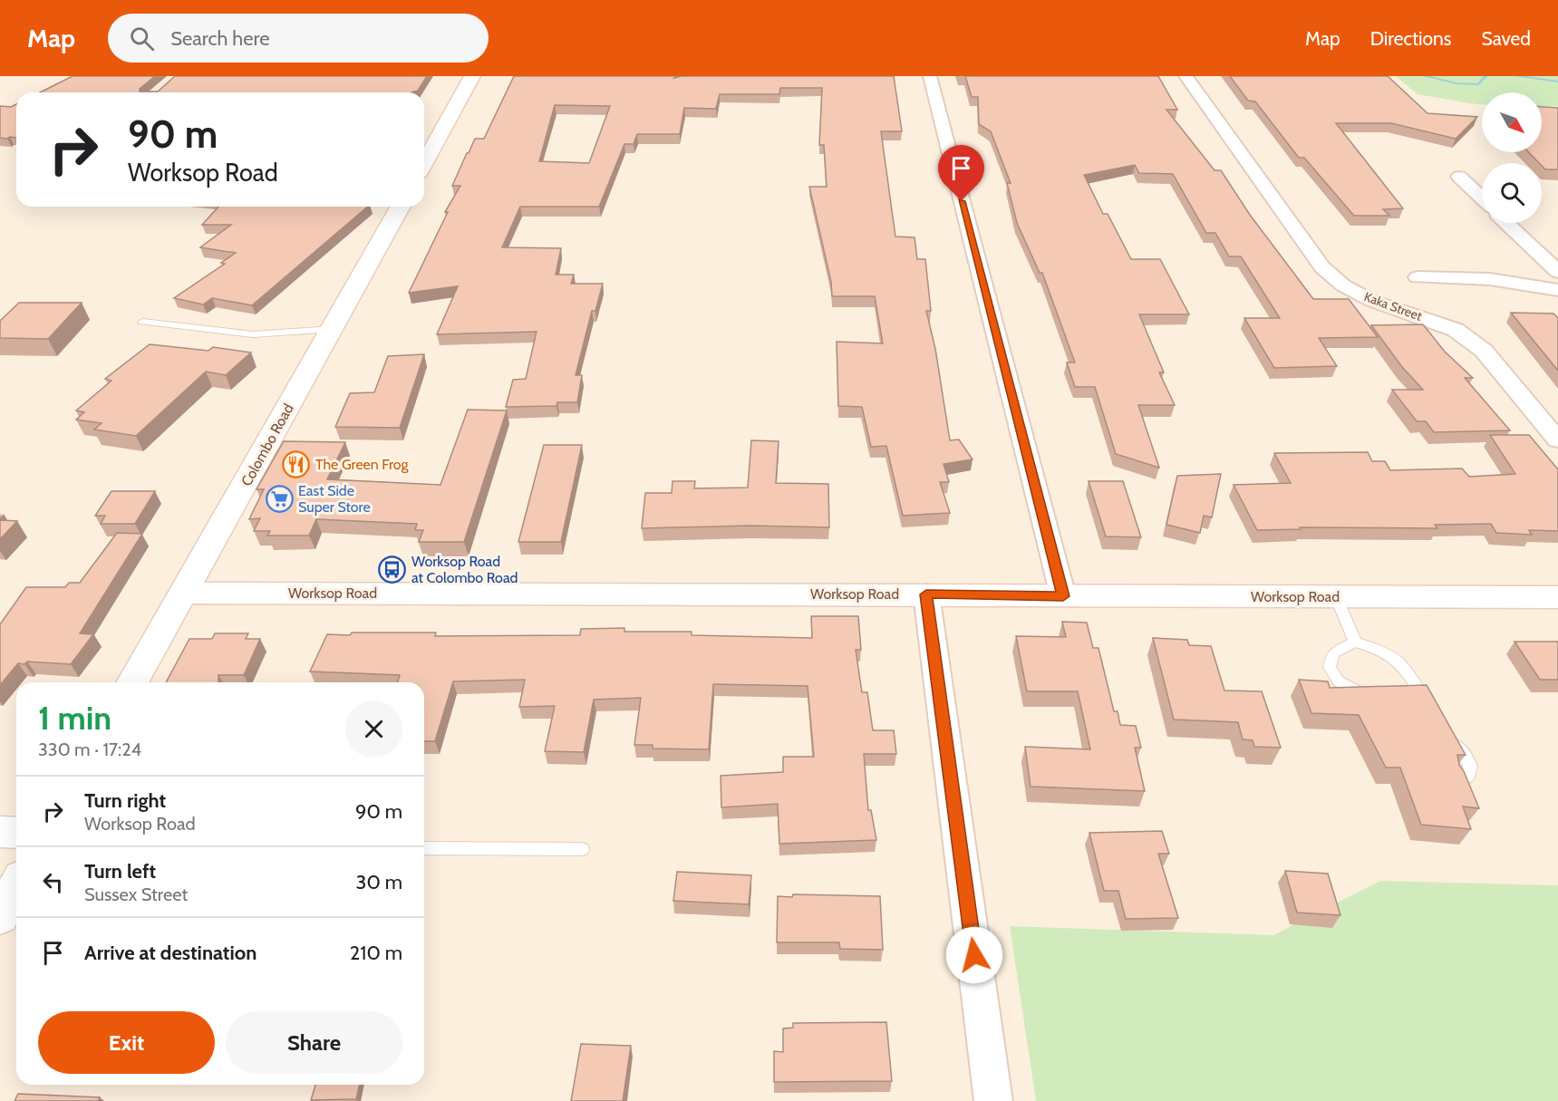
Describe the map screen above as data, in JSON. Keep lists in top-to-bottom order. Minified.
{"streets":{"street":["Kaka Street","Colombo Road","Worksop Road"]},"crossings":[["Colombo Road","Worksop Road"]],"places":{"restaurant":["The Green Frog"],"supermarket":["East Side Super Store"],"bus stop":["Worksop Road at Colombo Road"]},"north":"bottom right","page":{"header":"Map","search":"Search here","nav":["Map","Directions","Saved"],"turn":["90 m","Worksop Road"],"heading":["1 min","330 m · 17:24"],"list":[{"name":"Turn right","note":"Worksop Road","value":"90 m"},{"name":"Turn left","note":"Sussex Street","value":"30 m"},{"name":"Arrive at destination","value":"210 m"}],"buttons":["Exit","Share"]}}
